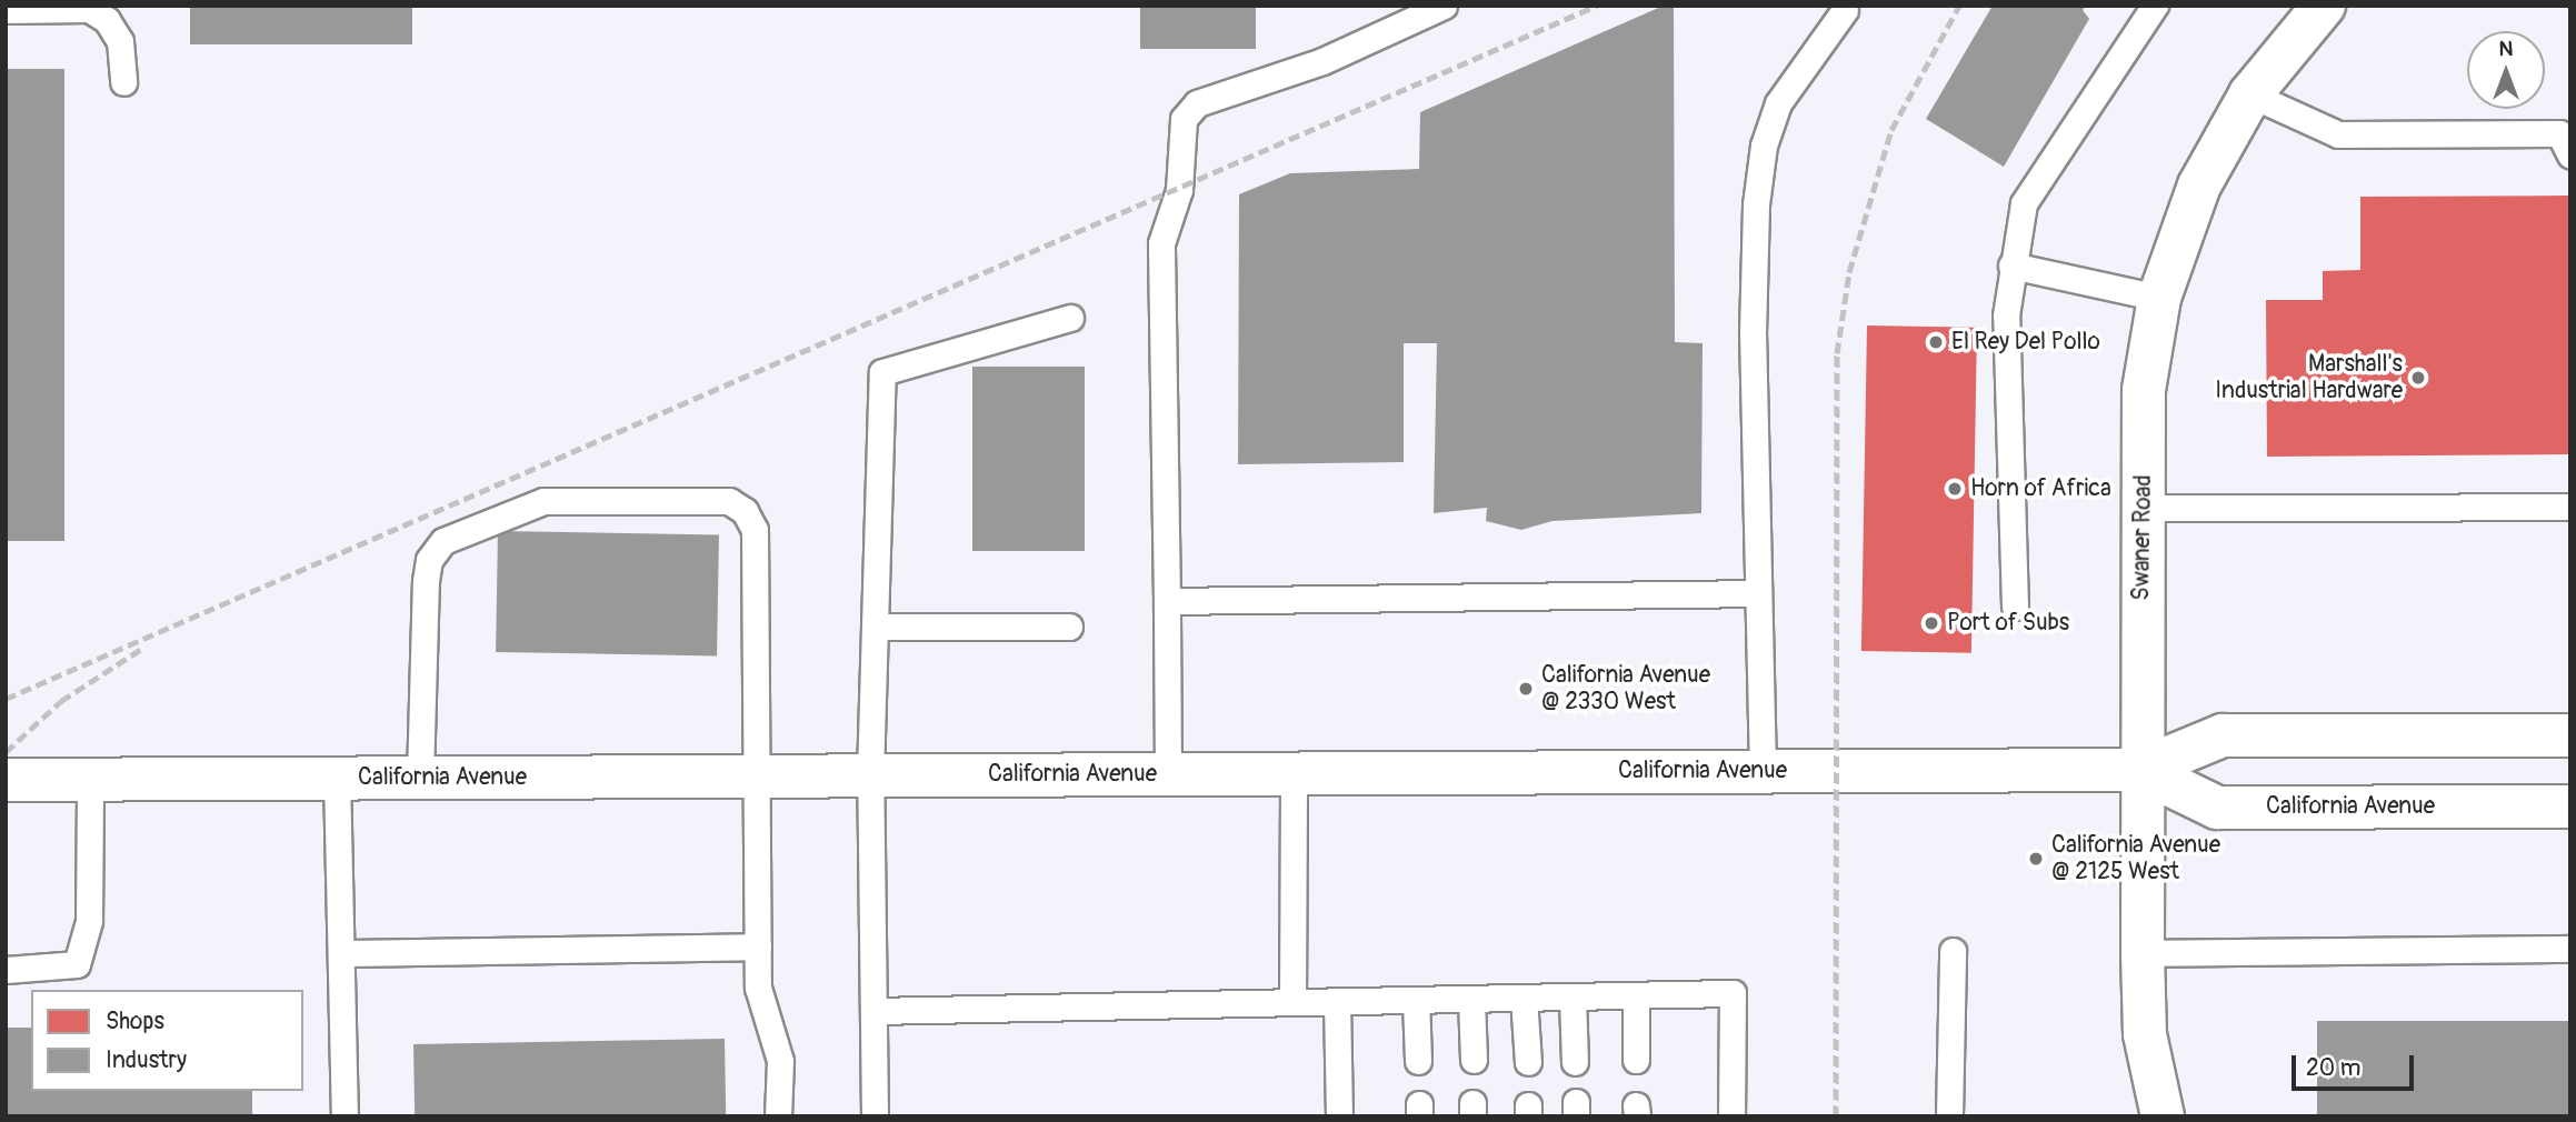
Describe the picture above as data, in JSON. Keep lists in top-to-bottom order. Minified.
{"streets":{"main road":["Swaner Road","California Avenue"]},"crossings":[["Swaner Road","California Avenue"]],"places":["El Rey Del Pollo","Marshall's Industrial Hardware","Horn of Africa","Port of Subs","California Avenue @ 2330 West","California Avenue @ 2125 West"],"legend":["Shops","Industry"],"scale_bar":"20 m","north":"top"}
